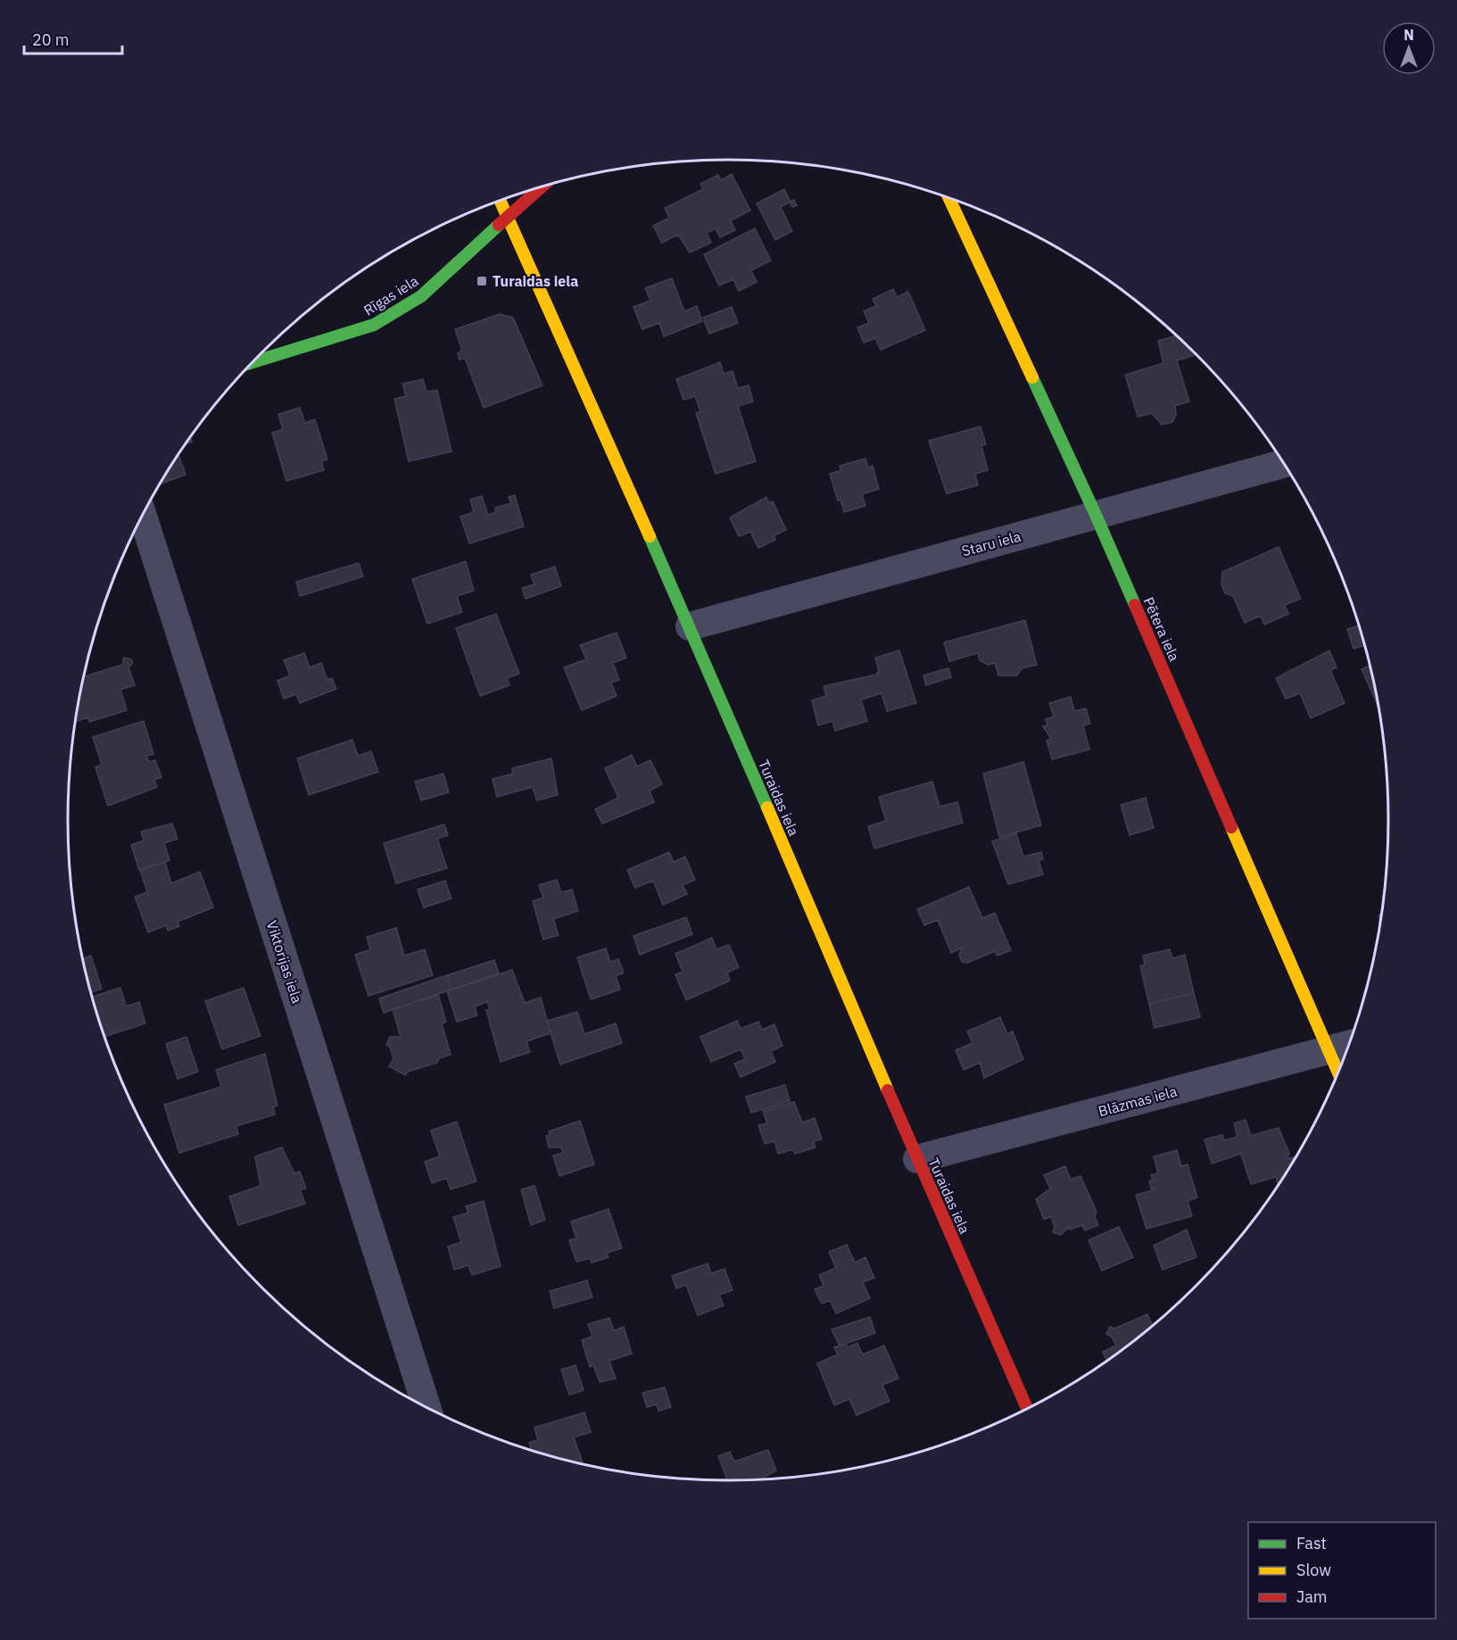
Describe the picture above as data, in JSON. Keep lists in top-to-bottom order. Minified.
{"streets":{"street":["Rīgas iela","Staru iela","Pētera iela","Turaidas iela","Viktorijas iela","Blāzmas iela"]},"crossings":[["Rīgas iela","Turaidas iela"],["Staru iela","Pētera iela"],["Staru iela","Turaidas iela"],["Pētera iela","Blāzmas iela"],["Turaidas iela","Blāzmas iela"]],"places":{"transit":["Turaidas iela"]},"legend":["Fast","Slow","Jam"],"scale_bar":"20 m","north":"top"}
